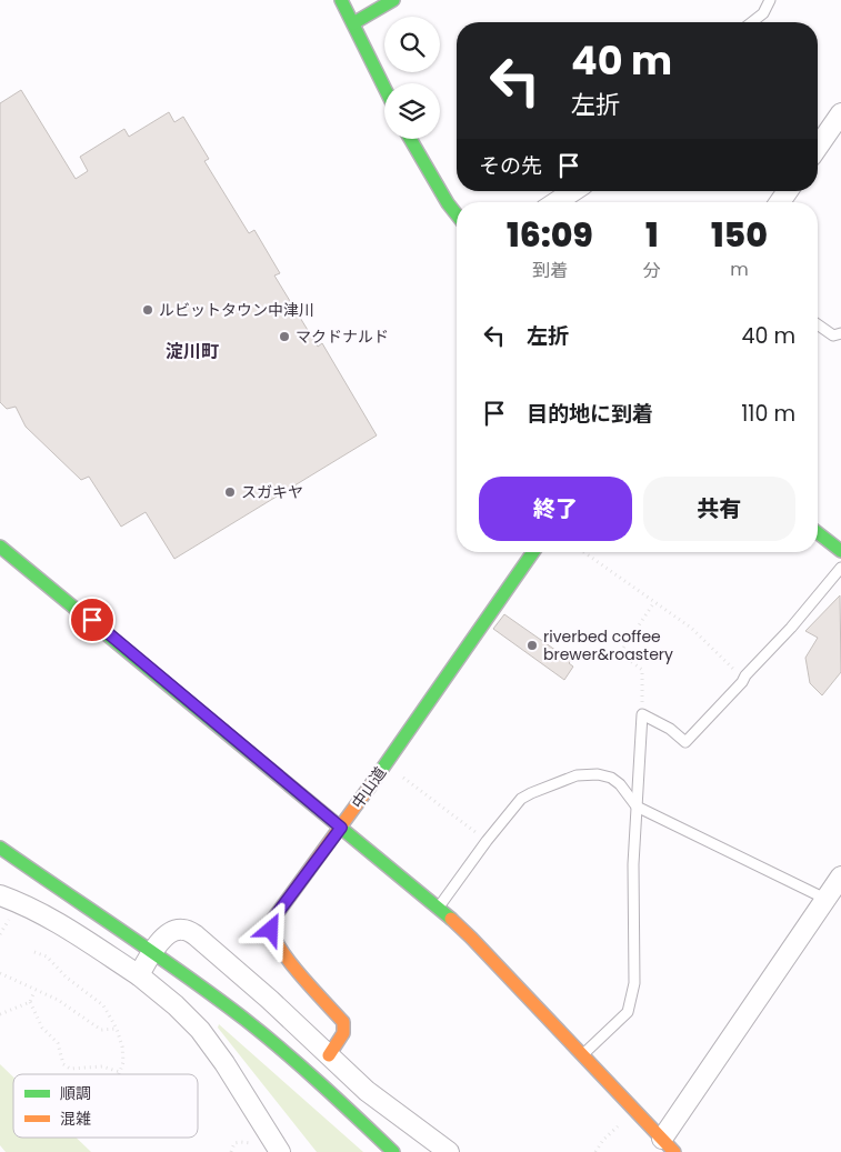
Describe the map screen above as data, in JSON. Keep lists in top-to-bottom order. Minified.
{"streets":{"street":["中山道"]},"districts":["淀川町"],"places":["ルビットタウン中津川","マクドナルド","スガキヤ","riverbed coffee brewer&roastery"],"legend":["順調","混雑"],"page":{"turn":["40 m","左折"],"then":"その先","eta":["16:09","到着","1","分","150","m"],"list":[{"name":"左折","value":"40 m"},{"name":"目的地に到着","value":"110 m"}],"buttons":["終了","共有"]}}
